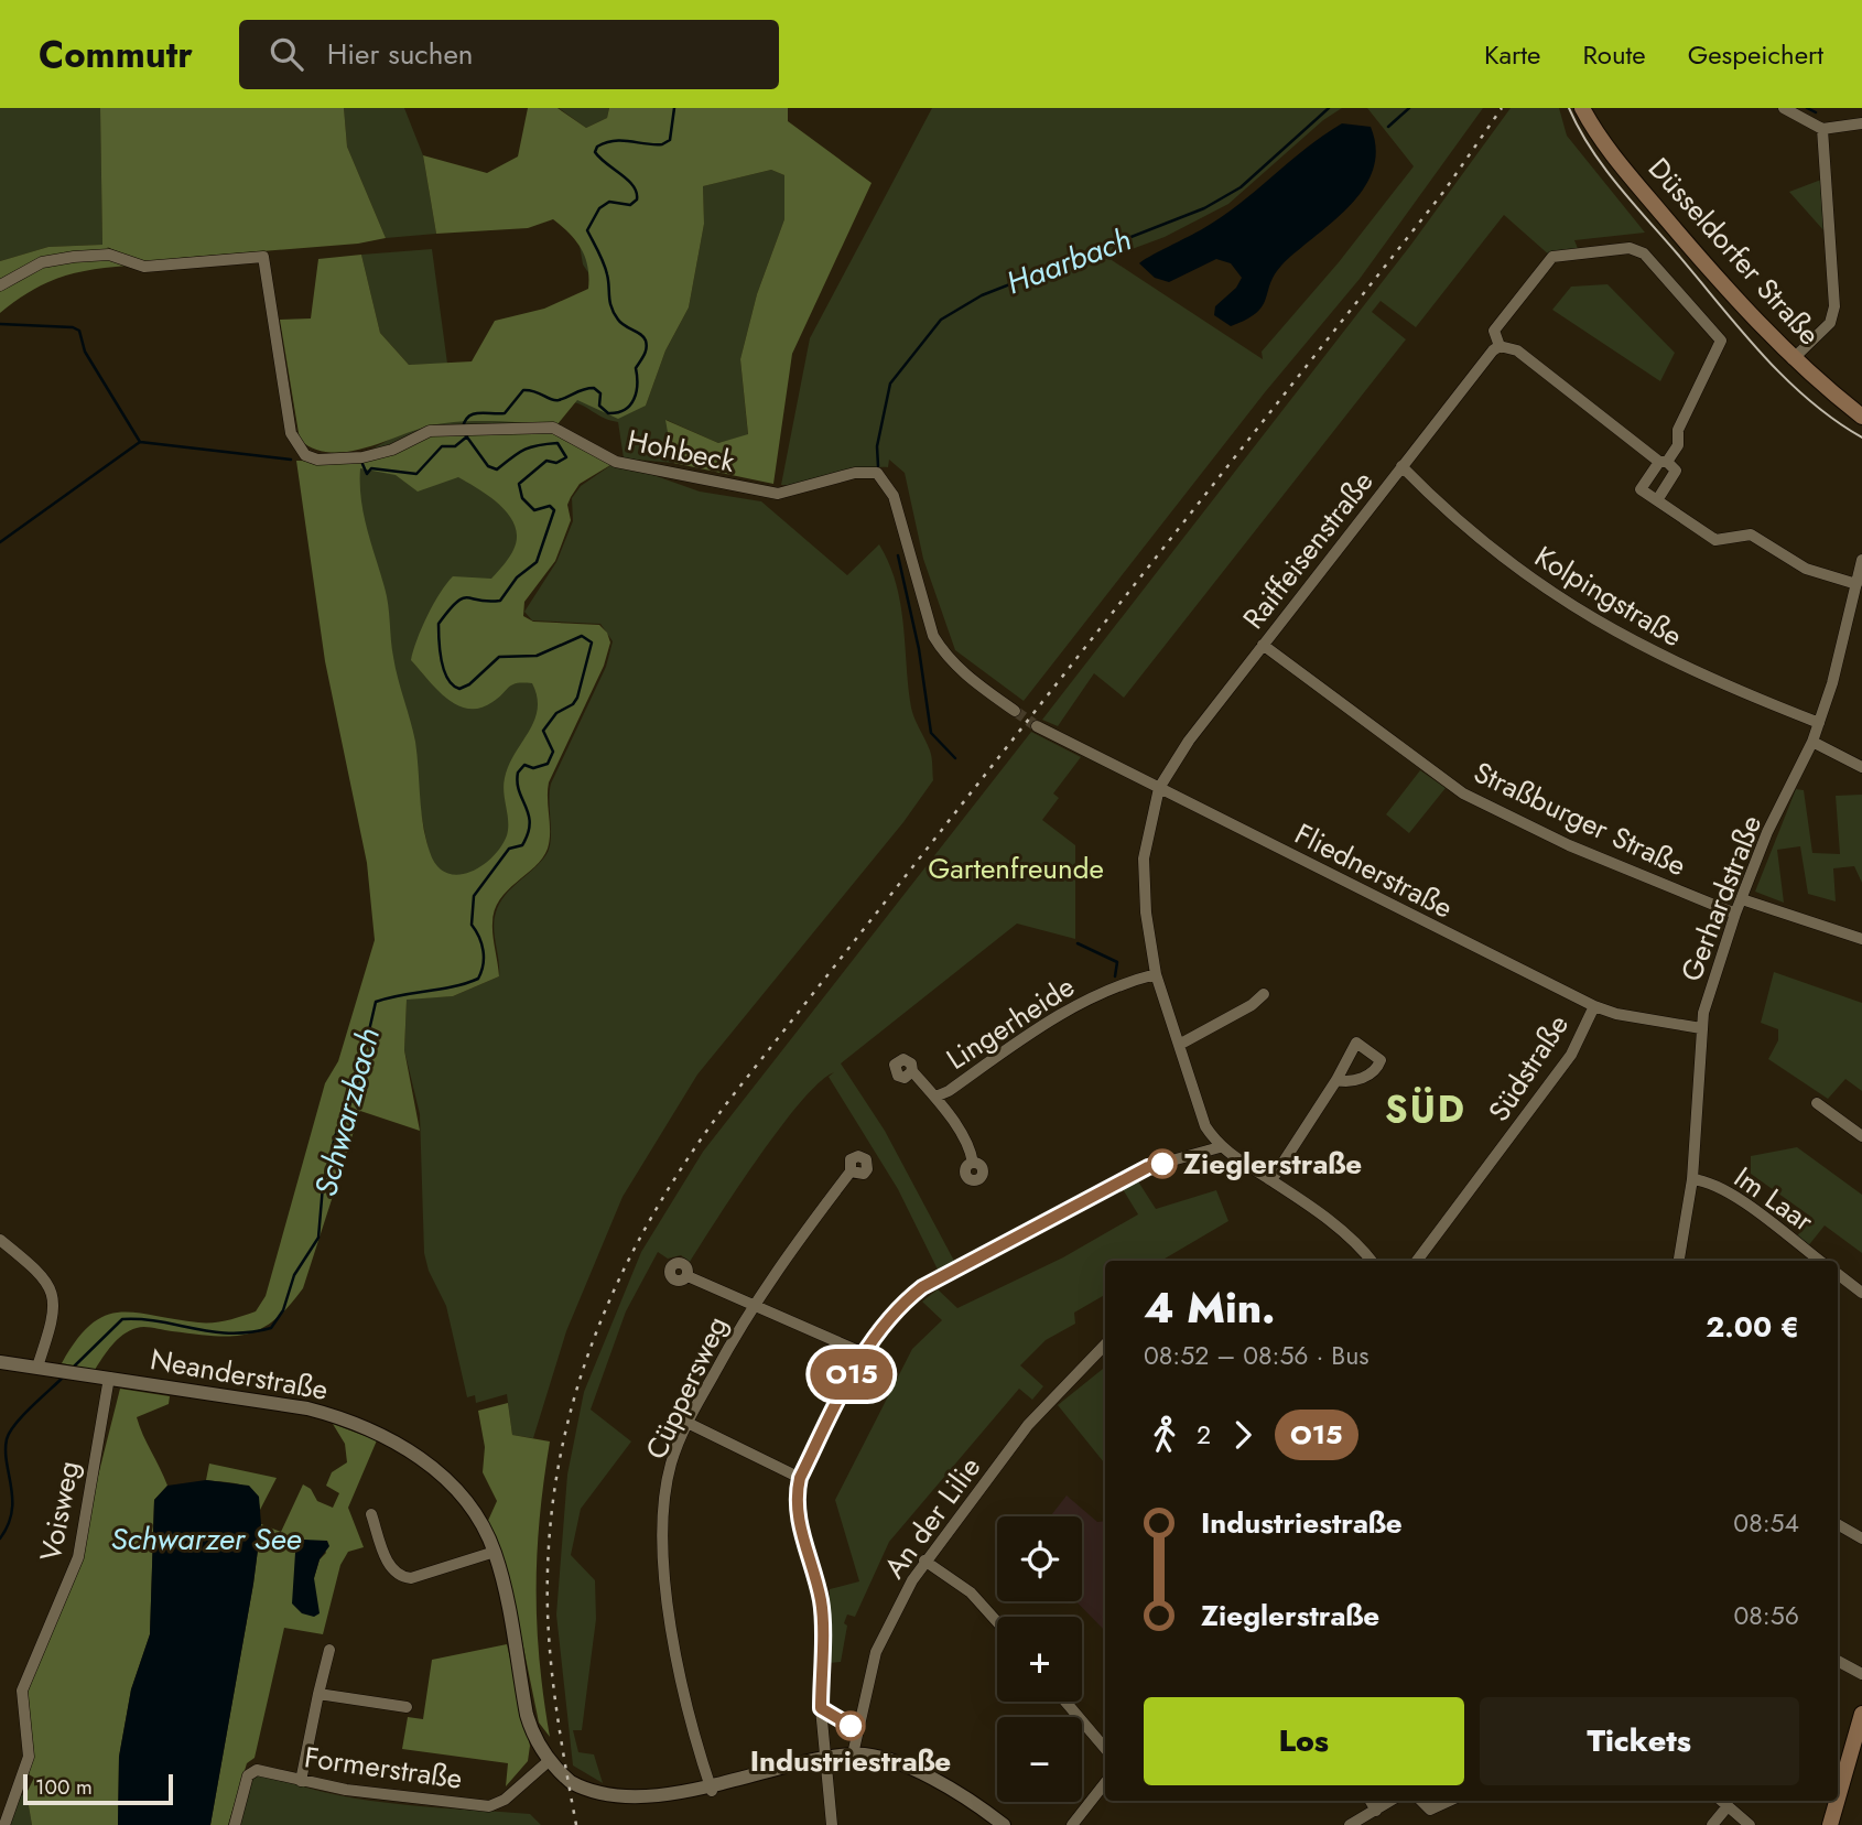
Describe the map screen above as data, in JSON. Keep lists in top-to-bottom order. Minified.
{"streets":{"main road":["Düsseldorfer Straße"],"street":["Hohbeck","Raiffeisenstraße","Kolpingstraße","Straßburger Straße","Fliednerstraße","Gerhardstraße","Lingerheide","Südstraße","Im Laar","Neanderstraße","Cüppersweg","Voisweg","An der Lilie","Formerstraße"]},"crossings":[["Raiffeisenstraße","Kolpingstraße"],["Raiffeisenstraße","Straßburger Straße"],["Raiffeisenstraße","Fliednerstraße"],["Raiffeisenstraße","Lingerheide"],["Kolpingstraße","Gerhardstraße"],["Straßburger Straße","Gerhardstraße"],["Fliednerstraße","Gerhardstraße"],["Fliednerstraße","Südstraße"],["Gerhardstraße","Im Laar"],["Neanderstraße","Voisweg"],["Neanderstraße","Formerstraße"]],"districts":["SÜD"],"water":["Haarbach","Schwarzbach","Schwarzer See"],"parks":["Gartenfreunde"],"places":["Zieglerstraße","Industriestraße"],"lines":["bus line O15"],"scale_bar":"100 m","page":{"header":"Commutr","search":"Hier suchen","nav":["Karte","Route","Gespeichert"],"on_map":"O15","heading":["4 Min.","08:52 – 08:56 · Bus","2.00 €"],"legs":["2","O15"],"list":[{"name":"Industriestraße","value":"08:54"},{"name":"Zieglerstraße","value":"08:56"}],"map_buttons":["+","−"],"buttons":["Los","Tickets"],"scale":"100 m"}}
